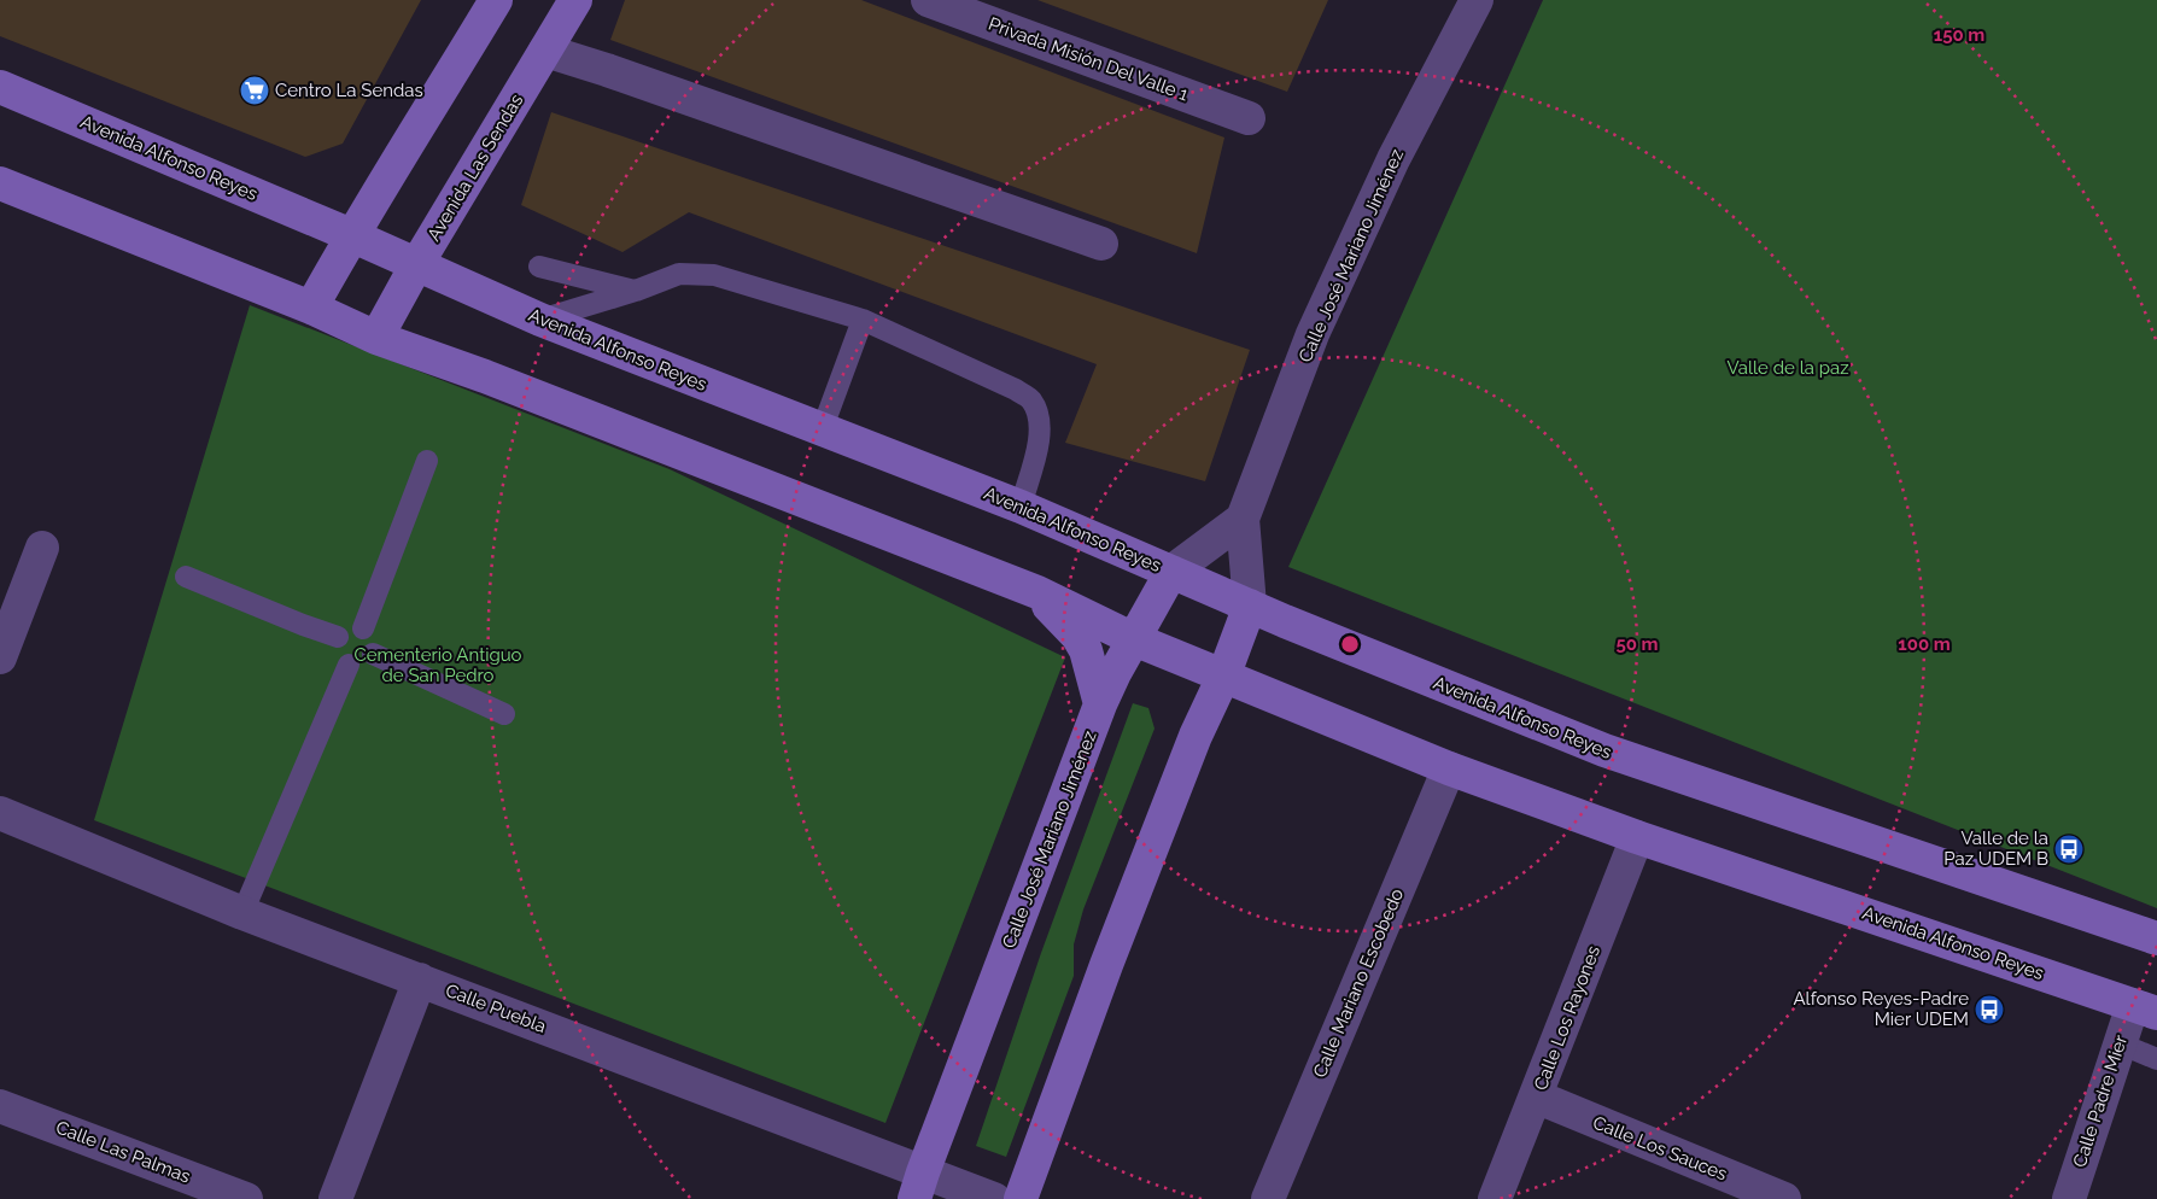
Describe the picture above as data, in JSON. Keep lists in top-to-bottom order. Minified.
{"streets":{"main road":["Avenida Alfonso Reyes","Avenida Las Sendas","Calle José Mariano Jiménez"],"street":["Privada Misión Del Valle 1","Calle Mariano Escobedo","Calle Puebla","Calle Los Rayones","Calle Padre Mier","Calle Los Sauces","Calle Las Palmas"]},"crossings":[["Avenida Alfonso Reyes","Avenida Las Sendas"],["Avenida Alfonso Reyes","Calle José Mariano Jiménez"],["Avenida Alfonso Reyes","Calle Mariano Escobedo"],["Avenida Alfonso Reyes","Calle Los Rayones"],["Avenida Alfonso Reyes","Calle Padre Mier"],["Calle José Mariano Jiménez","Calle Puebla"],["Calle Los Rayones","Calle Los Sauces"]],"parks":["Valle de la paz","Cementerio Antiguo de San Pedro"],"places":{"supermarket":["Centro La Sendas"],"bus stop":["Valle de la Paz UDEM B","Alfonso Reyes-Padre Mier UDEM"]},"rings":["150 m","50 m","100 m"]}
